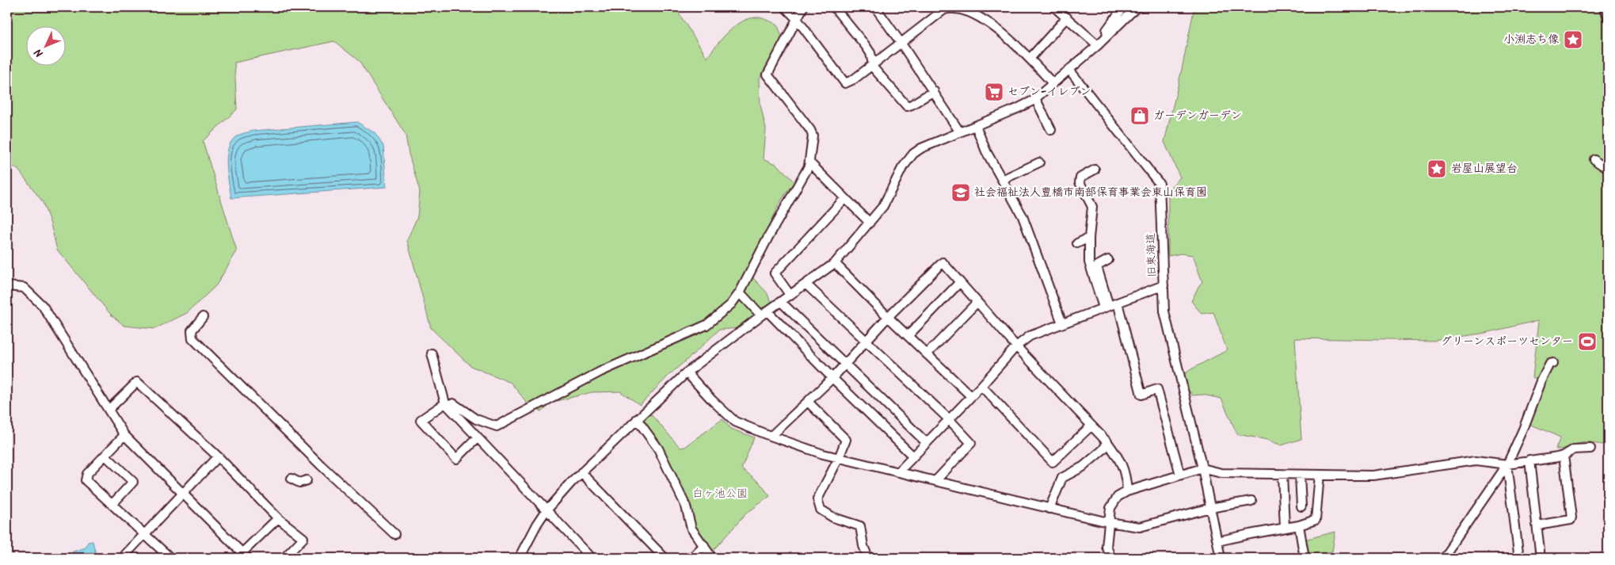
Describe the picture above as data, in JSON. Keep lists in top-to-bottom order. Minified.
{"streets":{"street":["旧東海道"]},"parks":["白ヶ池公園"],"places":{"place":["小渕志ち像","岩屋山展望台"],"supermarket":["セブン-イレブン"],"shop":["ガーデンガーデン"],"school or university":["社会福祉法人豊橋市南部保育事業会東山保育園"],"sports":["グリーンスポーツセンター"]},"north":"bottom left"}
